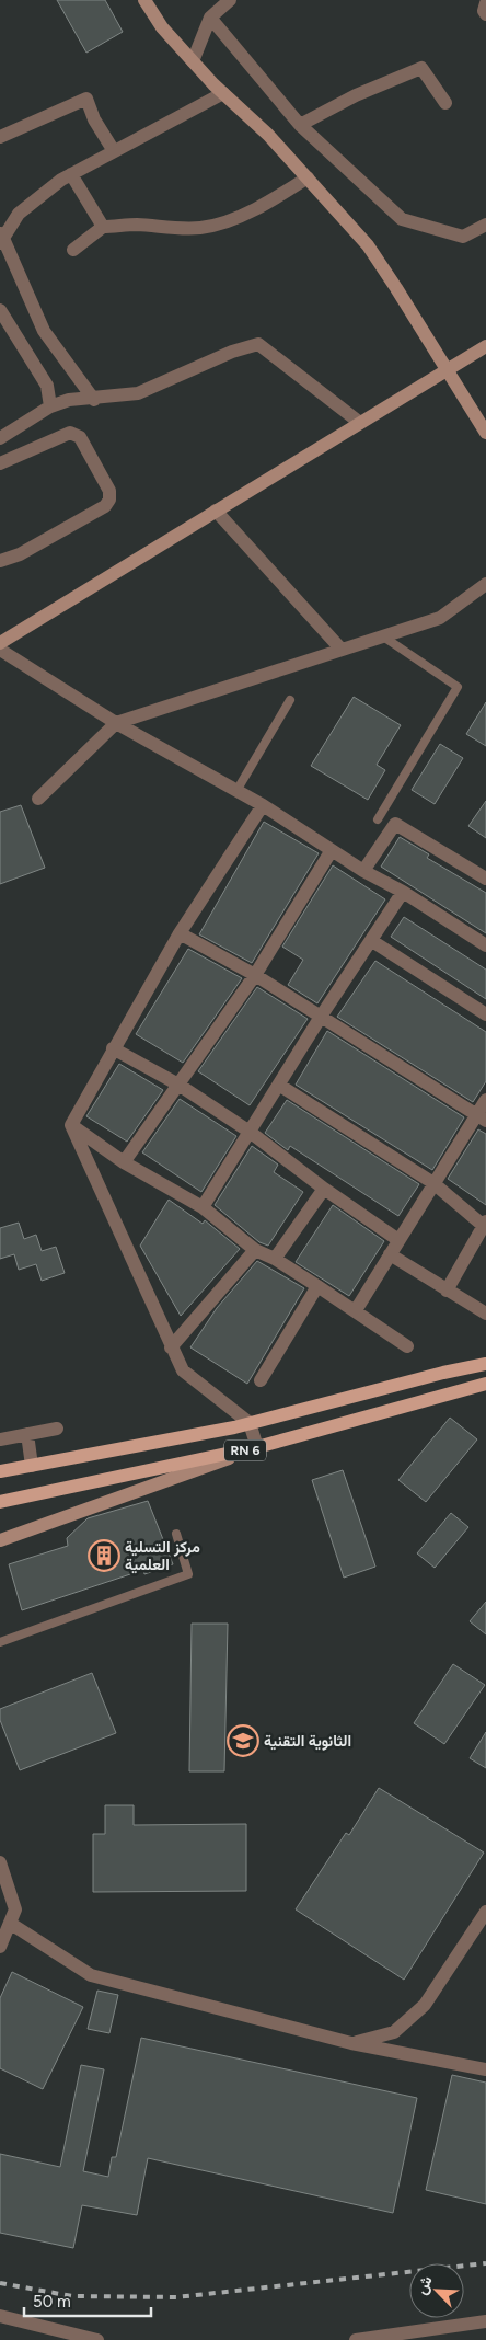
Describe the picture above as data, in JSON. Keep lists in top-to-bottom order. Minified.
{"streets":{"main road":["RN 6"]},"places":{"building":["مركز التسلية العلمية"],"school or university":["الثانوية التقنية"]},"scale_bar":"50 m","north":"top left"}
